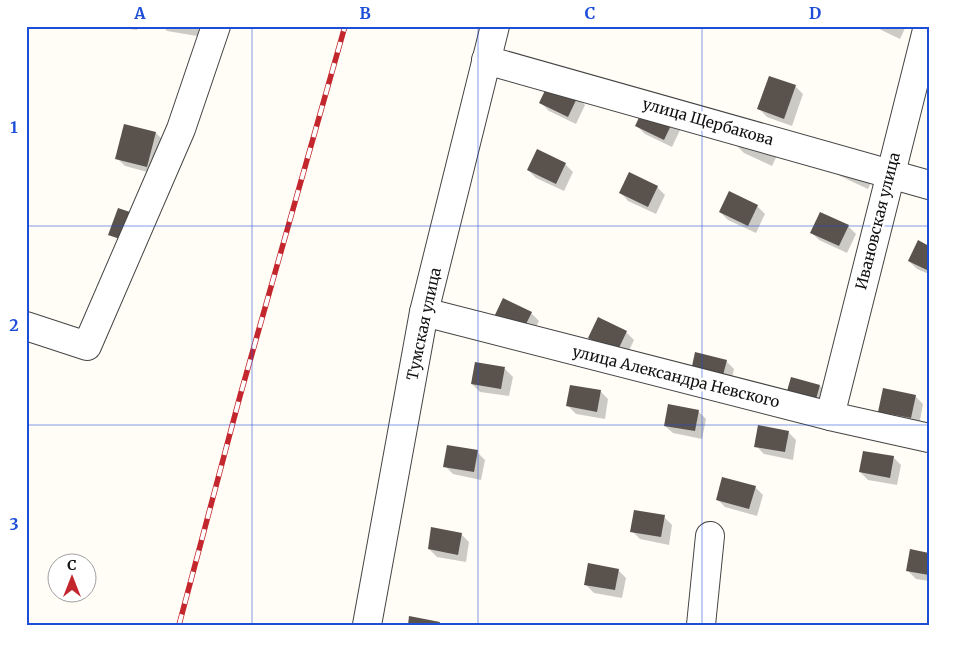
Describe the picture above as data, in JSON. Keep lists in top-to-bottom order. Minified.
{"streets":{"street":["улица Щербакова","Ивановская улица","Тумская улица","улица Александра Невского"]},"crossings":[["улица Щербакова","Ивановская улица"],["улица Щербакова","Тумская улица"],["Ивановская улица","улица Александра Невского"],["Тумская улица","улица Александра Невского"]],"north":"top","grid":{"columns":["A","B","C","D"],"rows":["1","2","3"]}}
